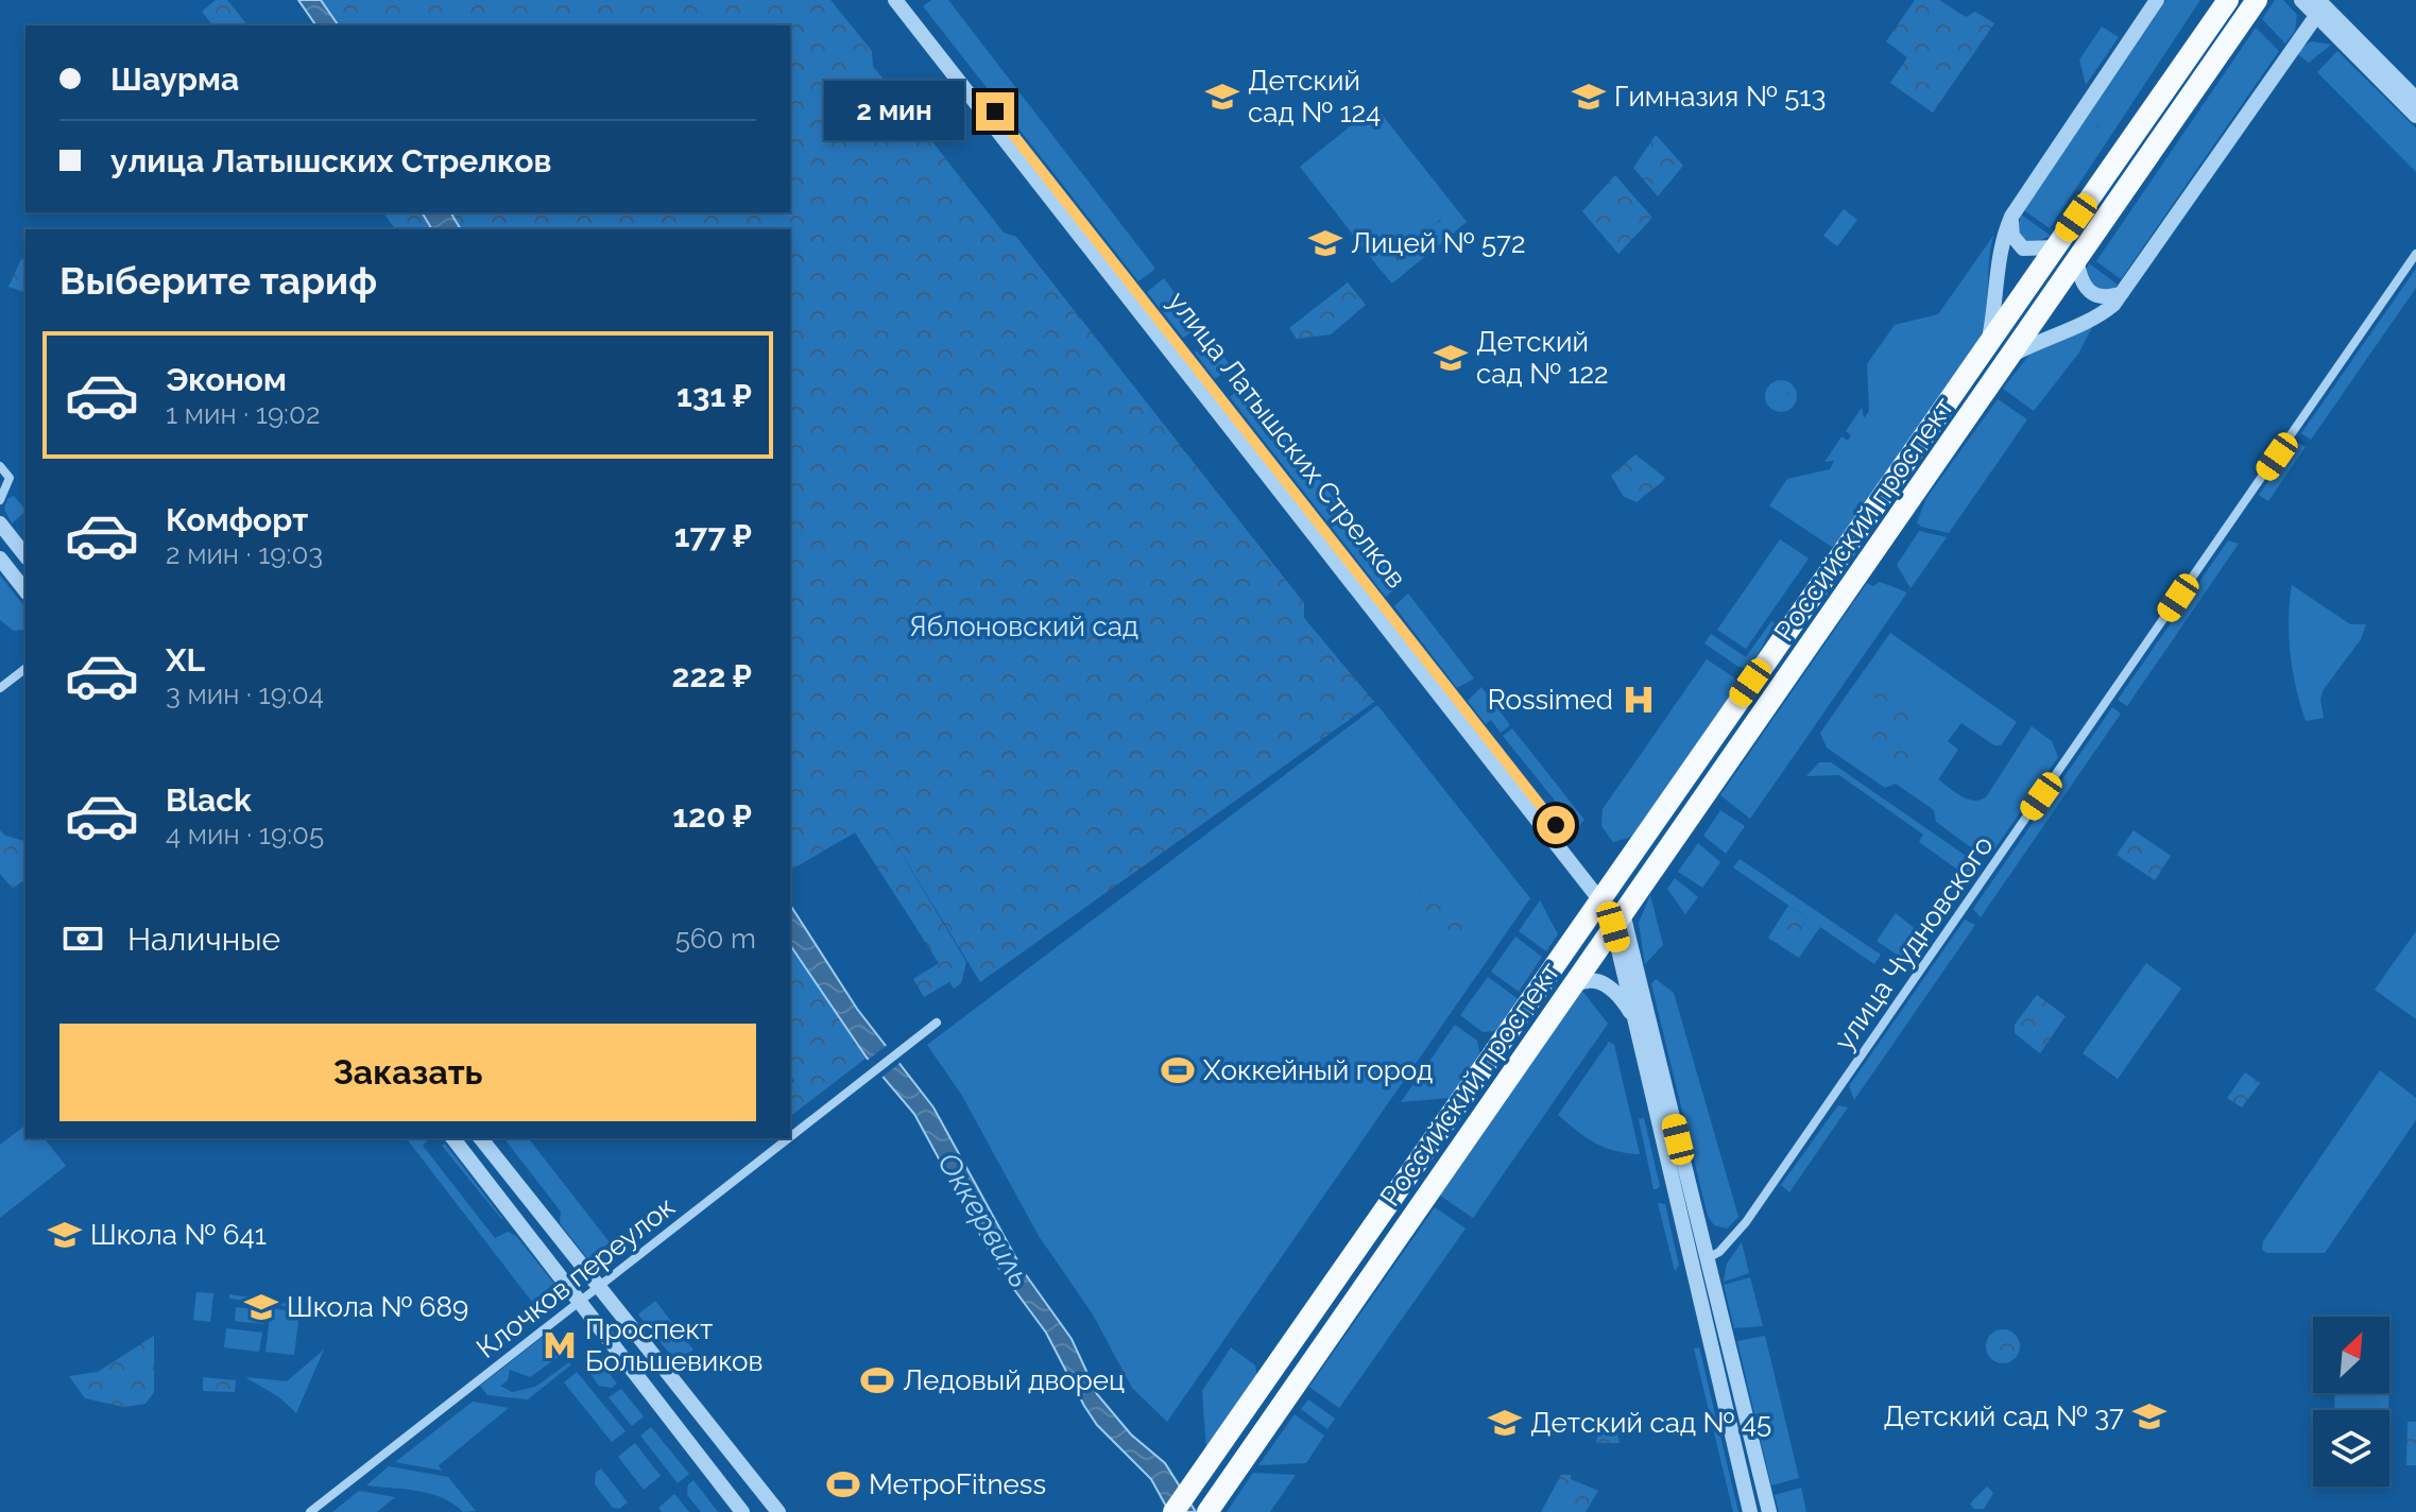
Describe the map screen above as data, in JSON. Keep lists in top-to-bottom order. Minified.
{"streets":{"main road":["улица Латышских Стрелков","Российский проспект"],"street":["улица Чудновского","Клочков переулок"]},"crossings":[["улица Латышских Стрелков","Российский проспект"]],"water":["Оккервиль"],"parks":["Яблоновский сад"],"places":{"school or university":["Детский сад № 124","Гимназия № 513","Лицей № 572","Детский сад № 122","Школа № 641","Школа № 689","Детский сад № 37","Детский сад № 45"],"hospital":["Rossimed"],"sports":["Хоккейный город","Ледовый дворец","МетроFitness"],"metro station":["Проспект Большевиков"]},"north":"top right","page":{"banner":["Шаурма","улица Латышских Стрелков"],"bubble":"2 мин","heading":"Выберите тариф","list":[{"name":"Эконом","note":"1 мин · 19:02","value":"131 ₽"},{"name":"Комфорт","note":"2 мин · 19:03","value":"177 ₽"},{"name":"XL","note":"3 мин · 19:04","value":"222 ₽"},{"name":"Black","note":"4 мин · 19:05","value":"120 ₽"}],"pay":["Наличные","560 m"],"buttons":"Заказать"}}
